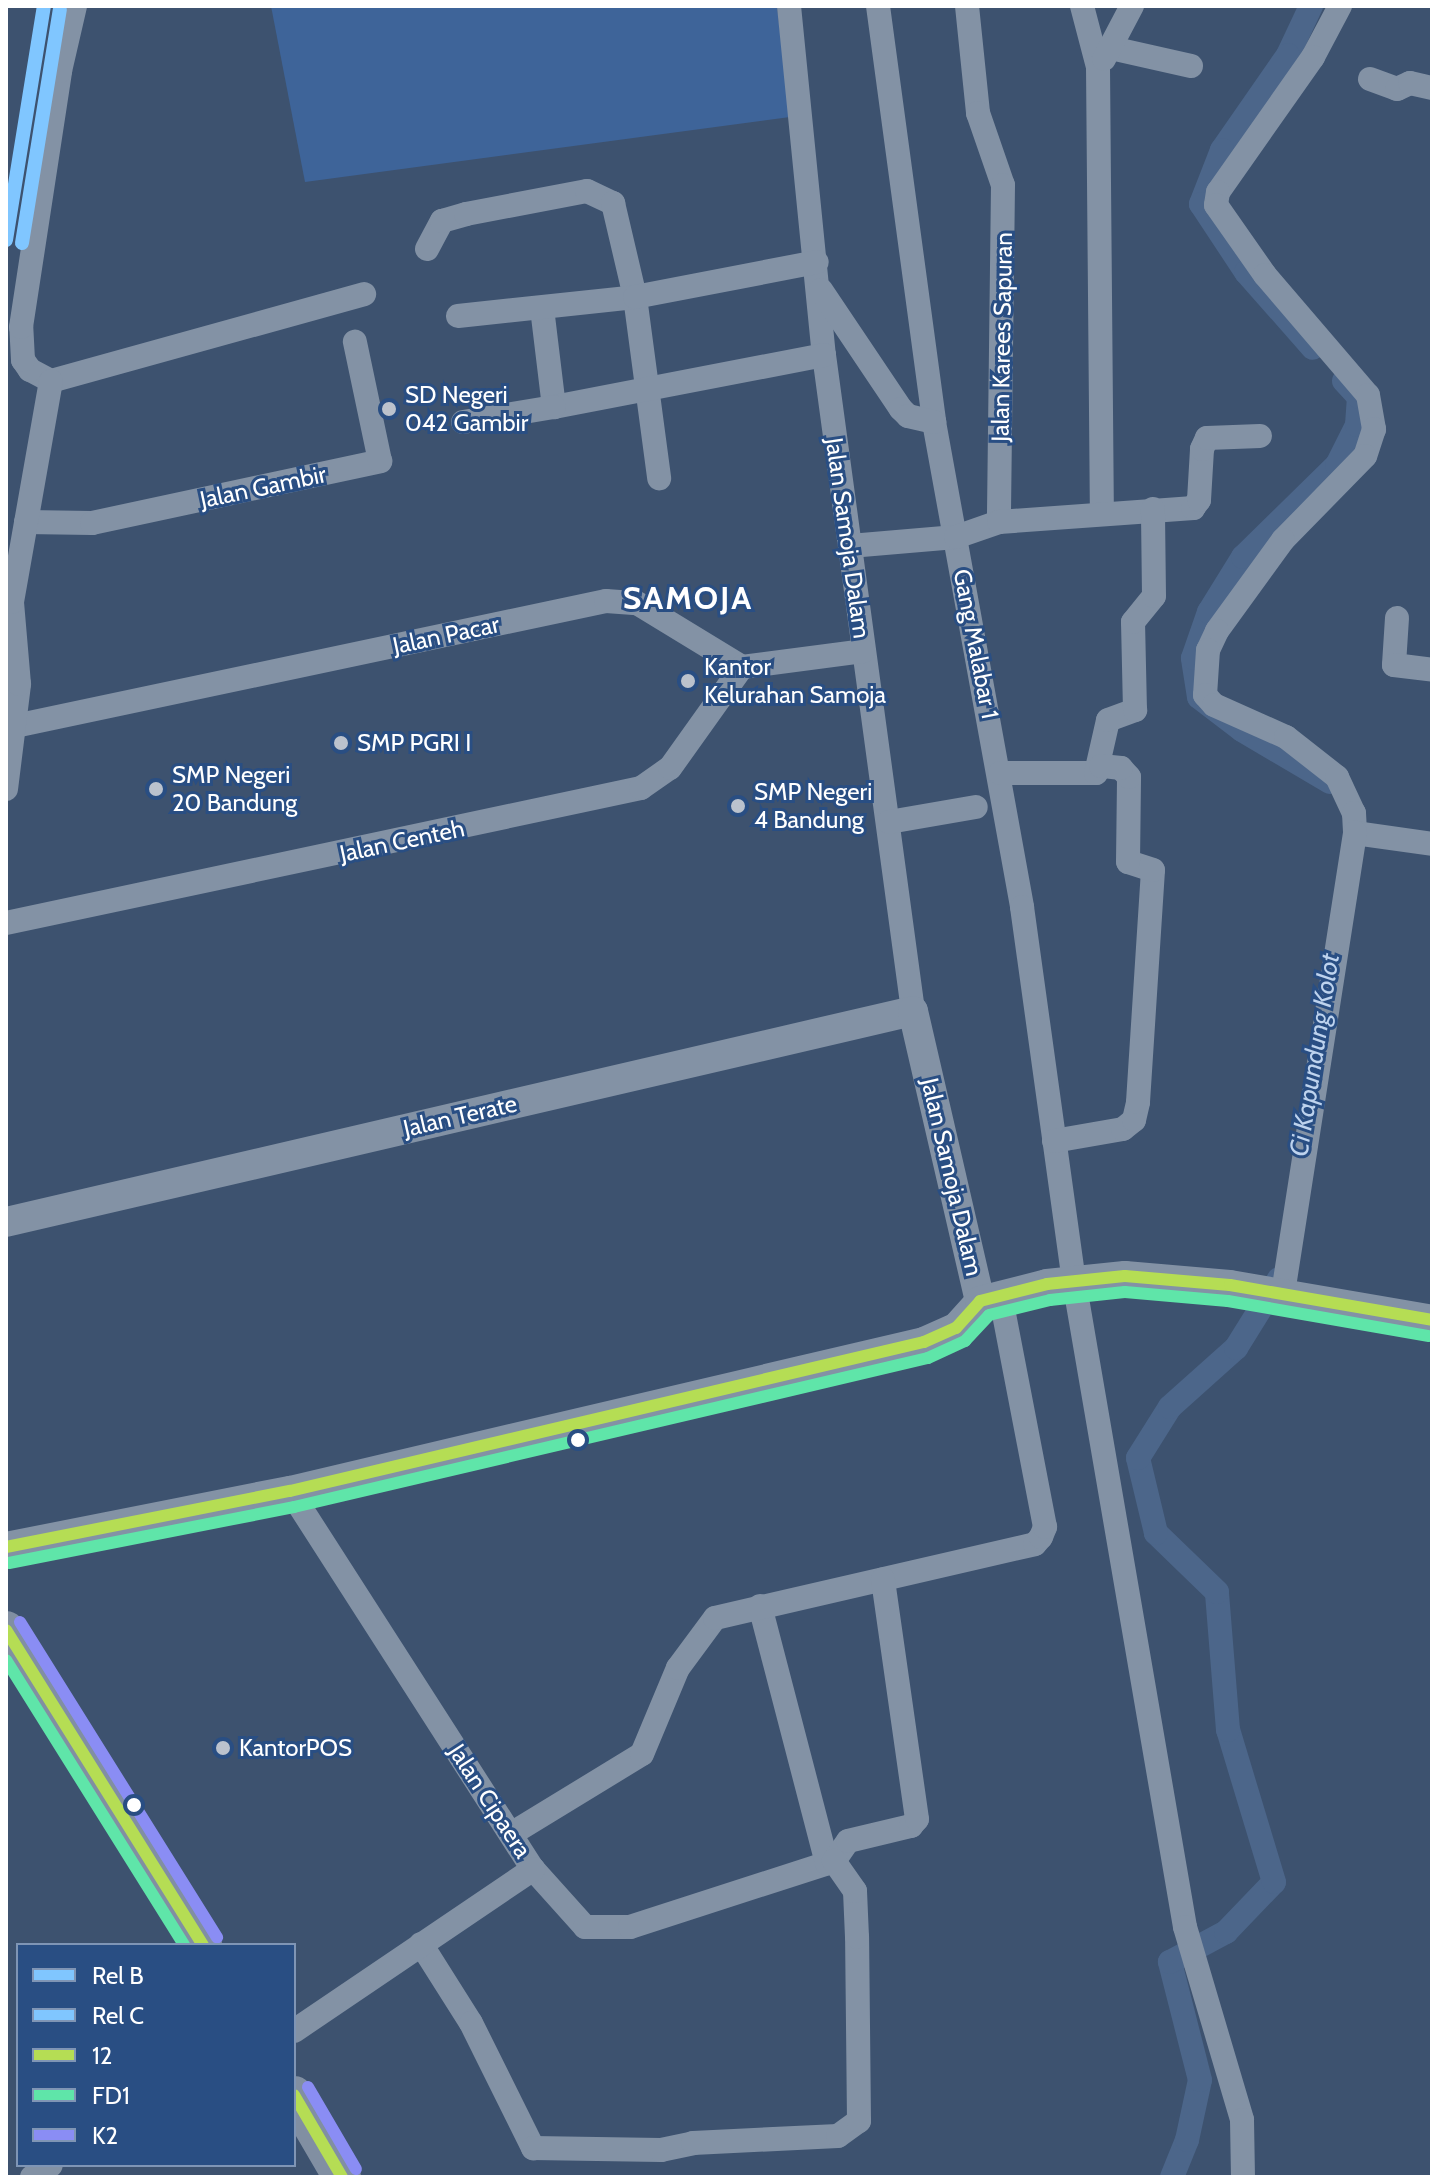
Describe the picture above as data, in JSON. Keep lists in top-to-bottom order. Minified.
{"streets":{"street":["Jalan Karees Sapuran","Jalan Gambir","Jalan Samoja Dalam","Jalan Pacar","Gang Malabar 1","Jalan Centeh","Jalan Terate","Jalan Cipaera"]},"crossings":[["Jalan Samoja Dalam","Jalan Terate"],["Jalan Pacar","Jalan Centeh"]],"districts":["SAMOJA"],"water":["Ci Kapundung Kolot"],"places":["SD Negeri 042 Gambir","Kantor Kelurahan Samoja","SMP PGRI I","SMP Negeri 20 Bandung","SMP Negeri 4 Bandung","KantorPOS"],"lines":["rail line B","rail line C","transit line 12","transit line FD1","transit line K2"],"legend":["Rel B","Rel C","12","FD1","K2"]}
